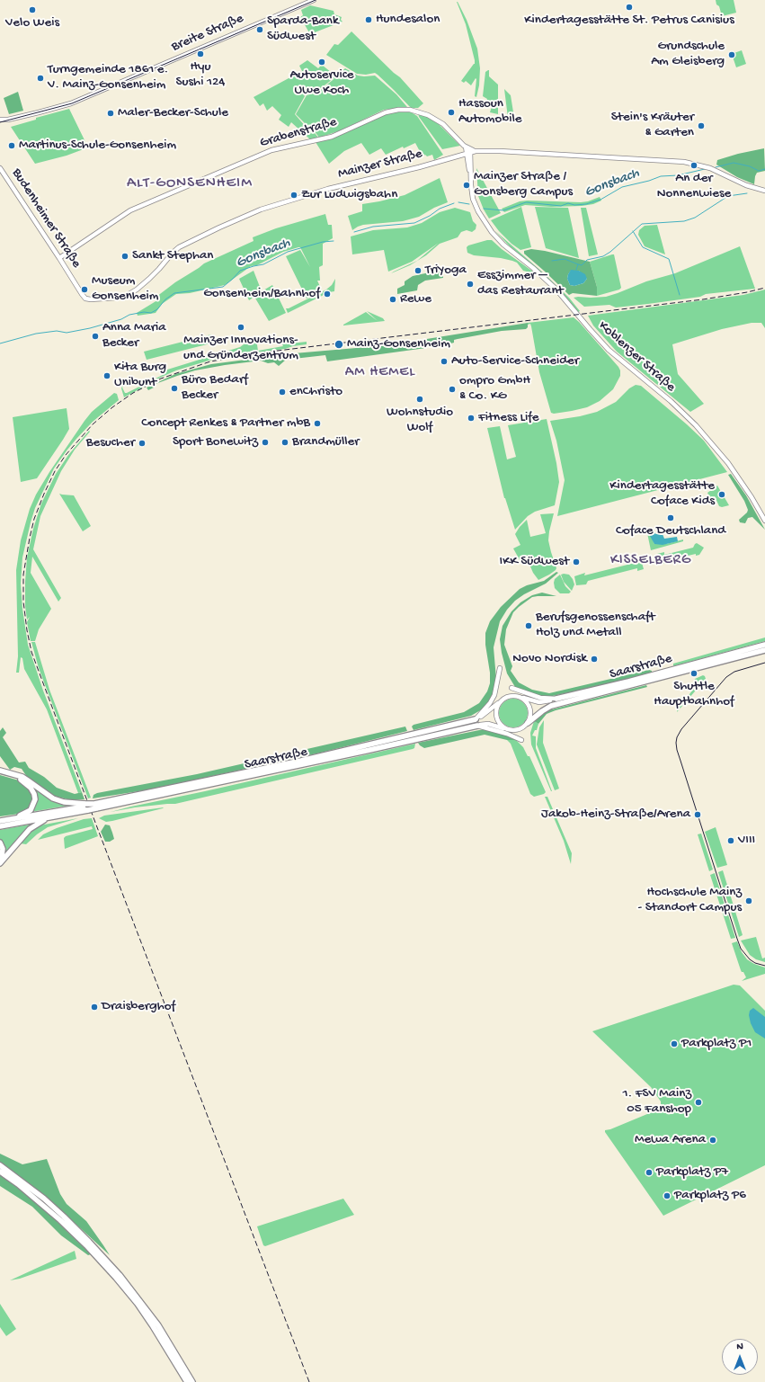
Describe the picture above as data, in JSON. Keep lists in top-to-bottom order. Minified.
{"streets":{"highway":["Saarstraße"],"main road":["Breite Straße","Grabenstraße","Mainzer Straße","Budenheimer Straße","Koblenzer Straße"]},"crossings":[["Grabenstraße","Mainzer Straße"],["Grabenstraße","Budenheimer Straße"],["Grabenstraße","Koblenzer Straße"],["Mainzer Straße","Budenheimer Straße"],["Mainzer Straße","Koblenzer Straße"]],"districts":["ALT-GONSENHEIM","AM HEMEL","KISSELBERG"],"water":["Gonsbach"],"places":["Kindertagesstätte St. Petrus Canisius","Velo Weis","Hundesalon","Sparda-Bank Südwest","Hyu Sushi 124","Grundschule Am Gleisberg","Autoservice Uwe Koch","Turngemeinde 1861 e. V. Mainz-Gonsenheim","Hassoun Automobile","Maler-Becker-Schule","Stein's Kräuter & Garten","Martinus-Schule-Gonsenheim","An der Nonnenwiese","Mainzer Straße / Gonsberg Campus","Zur Ludwigsbahn","Sankt Stephan","TriYoga","Esszimmer – das Restaurant","Museum Gonsenheim","Gonsenheim/Bahnhof","Rewe","Mainzer Innovations- und Gründerzentrum","Anna Maria Becker","Mainz-Gonsenheim","Auto-Service-Schneider","Kita Burg Unibunt","Büro Bedarf Becker","ompro GmbH & Co. KG","enChristo","Wohnstudio Wolf","Fitness Life","Concept Renkes & Partner mbB","Sport Bonewitz","Brandmüller","Besucher","Kindertagesstätte Coface Kids","Coface Deutschland","IKK Südwest","Berufsgenossenschaft Holz und Metall","Novo Nordisk","Shuttle Hauptbahnhof","Jakob-Heinz-Straße/Arena","VIII","Hochschule Mainz - Standort Campus","Draisberghof","Parkplatz P1","1. FSV Mainz 05 Fanshop","Mewa Arena","Parkplatz P7","Parkplatz P6"],"north":"top"}
